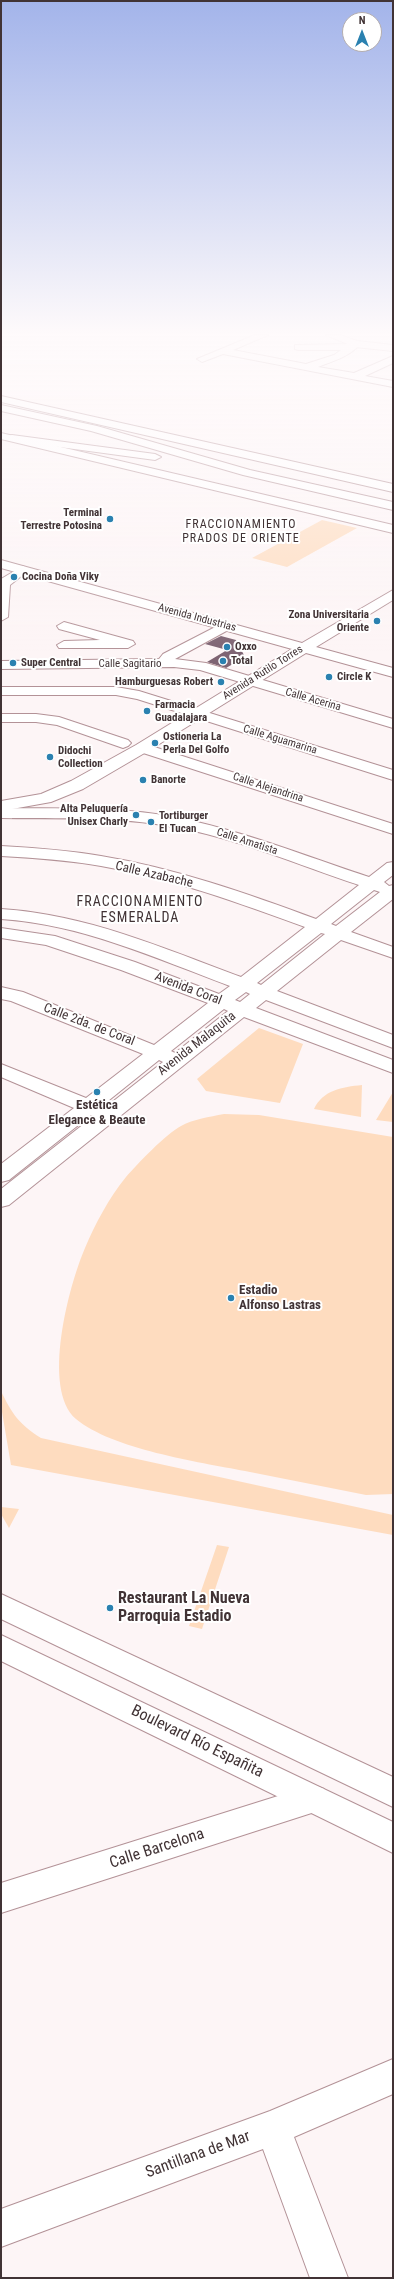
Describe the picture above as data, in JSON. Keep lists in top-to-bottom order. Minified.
{"streets":{"main road":["Avenida Industrias","Avenida Rutilo Torres","Boulevard Río Españita"],"street":["Calle Sagitario","Calle Acerina","Calle Aguamarina","Calle Alejandrina","Calle Amatista","Calle Azabache","Avenida Coral","Calle 2da. de Coral","Avenida Malaquita","Calle Barcelona","Santillana de Mar"]},"crossings":[["Avenida Industrias","Avenida Rutilo Torres"],["Calle Sagitario","Avenida Rutilo Torres"],["Calle Sagitario","Calle Acerina"],["Avenida Rutilo Torres","Calle Acerina"],["Avenida Rutilo Torres","Calle Aguamarina"],["Avenida Rutilo Torres","Calle Alejandrina"],["Calle Amatista","Avenida Malaquita"],["Calle Azabache","Avenida Malaquita"],["Avenida Coral","Avenida Malaquita"],["Calle 2da. de Coral","Avenida Malaquita"],["Boulevard Río Españita","Calle Barcelona"]],"districts":["FRACCIONAMIENTO PRADOS DE ORIENTE","FRACCIONAMIENTO ESMERALDA"],"places":["Terminal Terrestre Potosina","Cocina Doña Viky","Zona Universitaria Oriente","Oxxo","Total","Super Central","Circle K","Hamburguesas Robert","Farmacia Guadalajara","Ostioneria La Perla Del Golfo","Didochi Collection","Banorte","Alta Peluquería Unisex Charly","Tortiburger El Tucan","Estética Elegance & Beaute","Estadio Alfonso Lastras","Restaurant La Nueva Parroquia Estadio"],"north":"top"}
